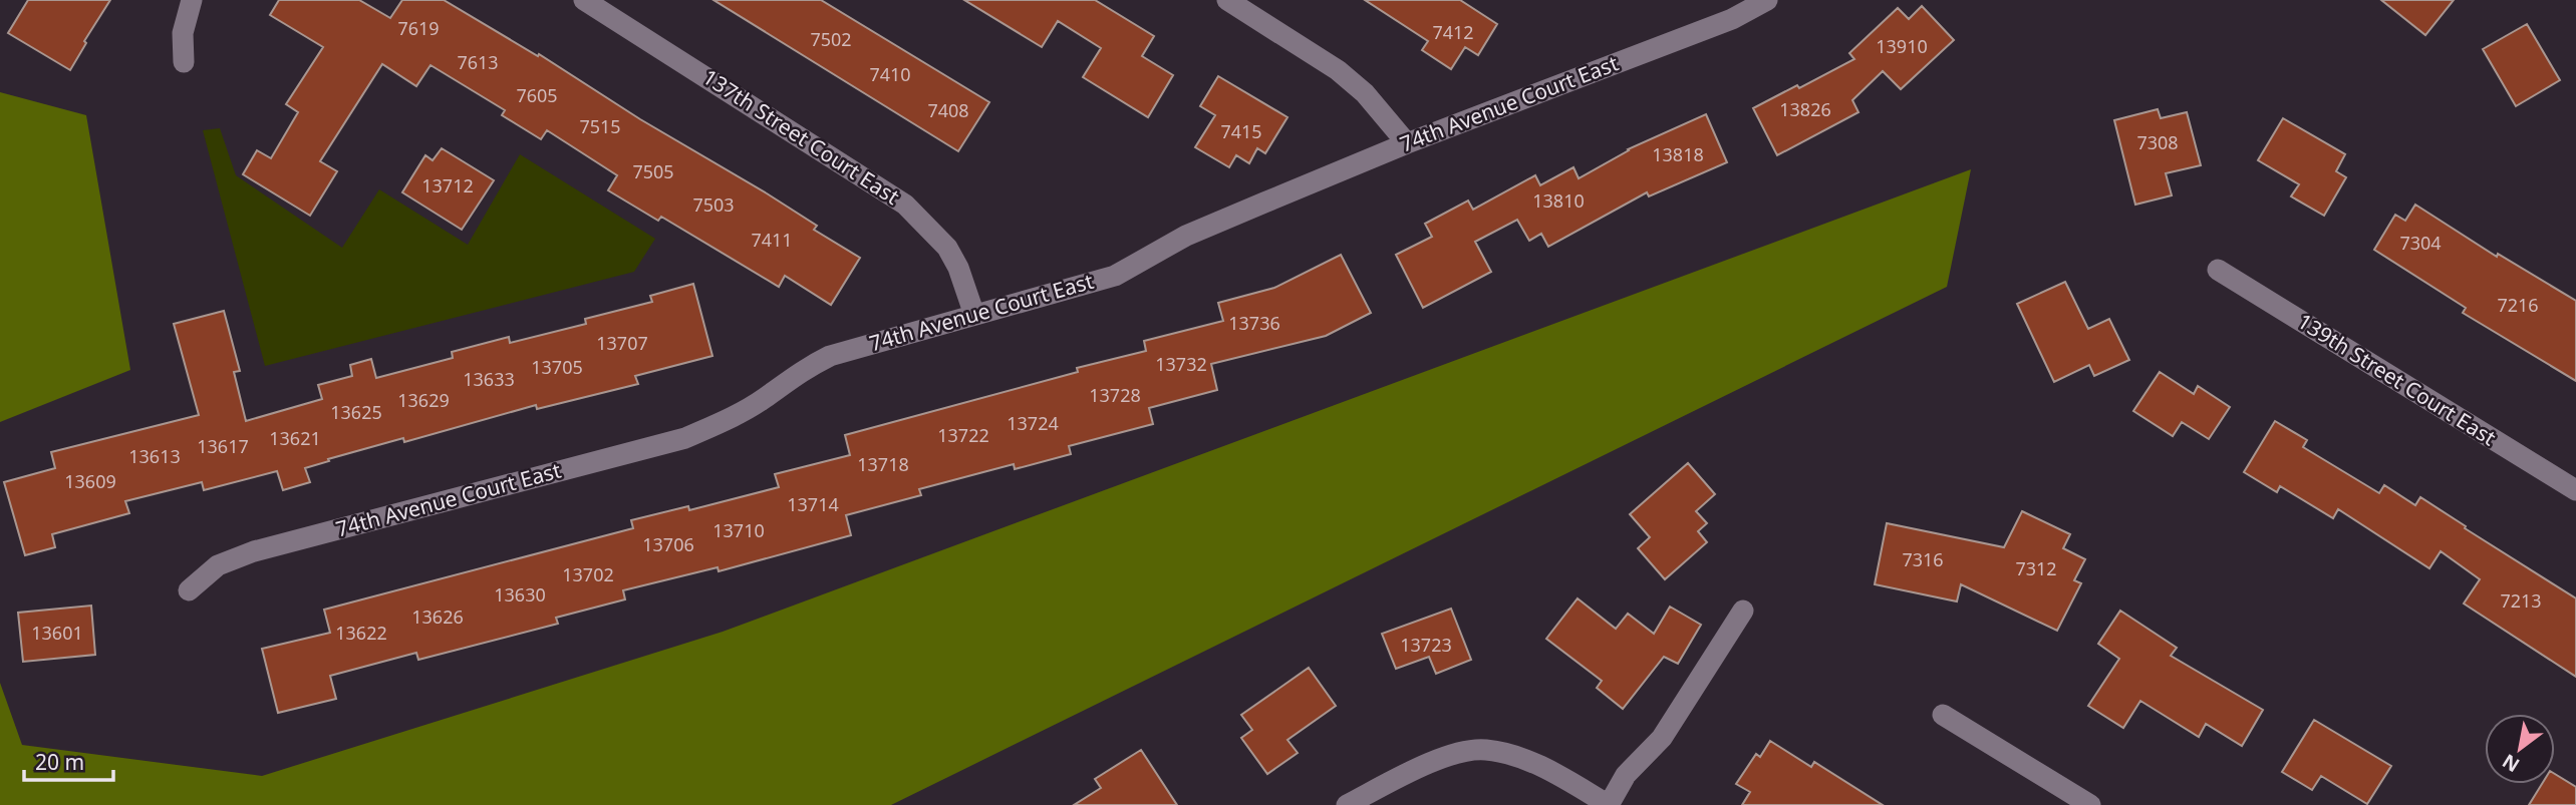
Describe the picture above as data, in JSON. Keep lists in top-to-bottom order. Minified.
{"streets":{"street":["74th Avenue Court East","137th Street Court East","139th Street Court East"]},"crossings":[["74th Avenue Court East","137th Street Court East"]],"house_numbers":["7619","7412","7502","13910","7613","7410","7605","13826","7408","7515","7415","7308","13818","7505","13712","13810","7503","7411","7304","7216","13736","13707","13732","13705","13633","13728","13629","13625","13724","13722","13621","13617","13613","13718","13609","13714","13710","13706","7316","7312","13702","13630","7213","13626","13601","13622","13723"],"scale_bar":"20 m","north":"bottom left"}
